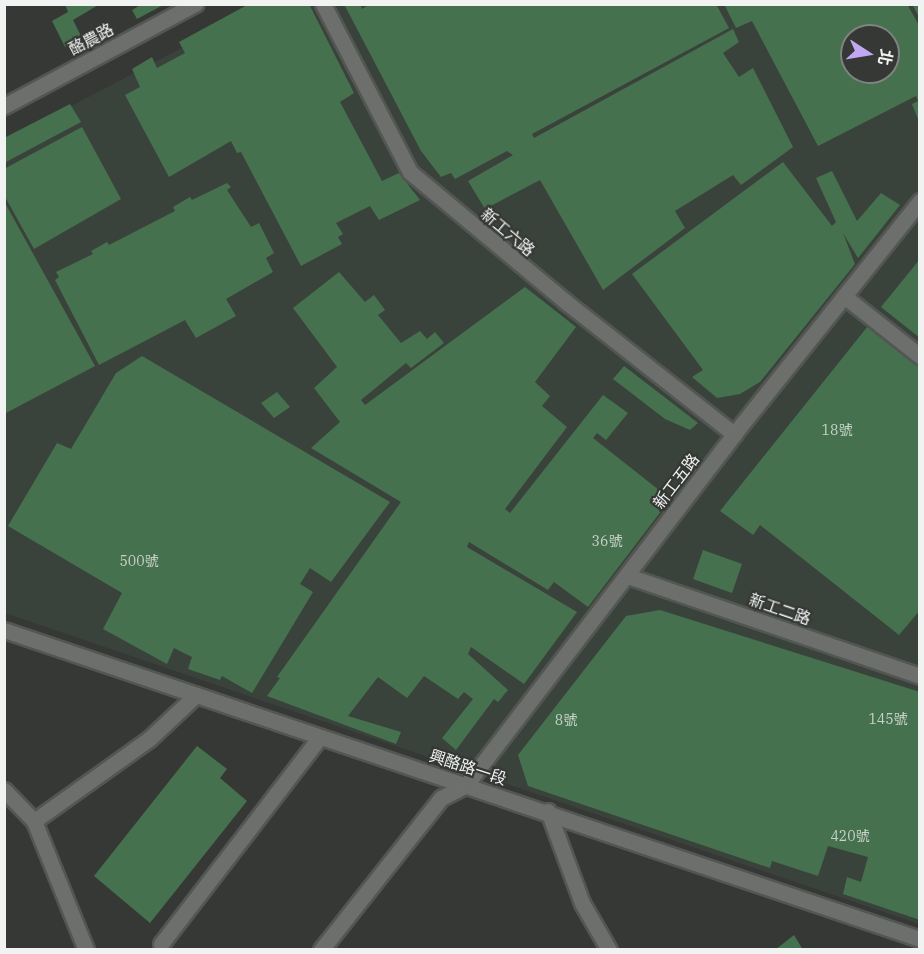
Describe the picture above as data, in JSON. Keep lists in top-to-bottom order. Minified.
{"streets":{"street":["酪農路","新工六路","新工五路","新工二路","興酪路一段"]},"crossings":[["新工六路","新工五路"],["新工五路","新工二路"],["新工五路","興酪路一段"]],"house_numbers":["18號","36號","500號","145號","8號","420號"],"north":"right"}
